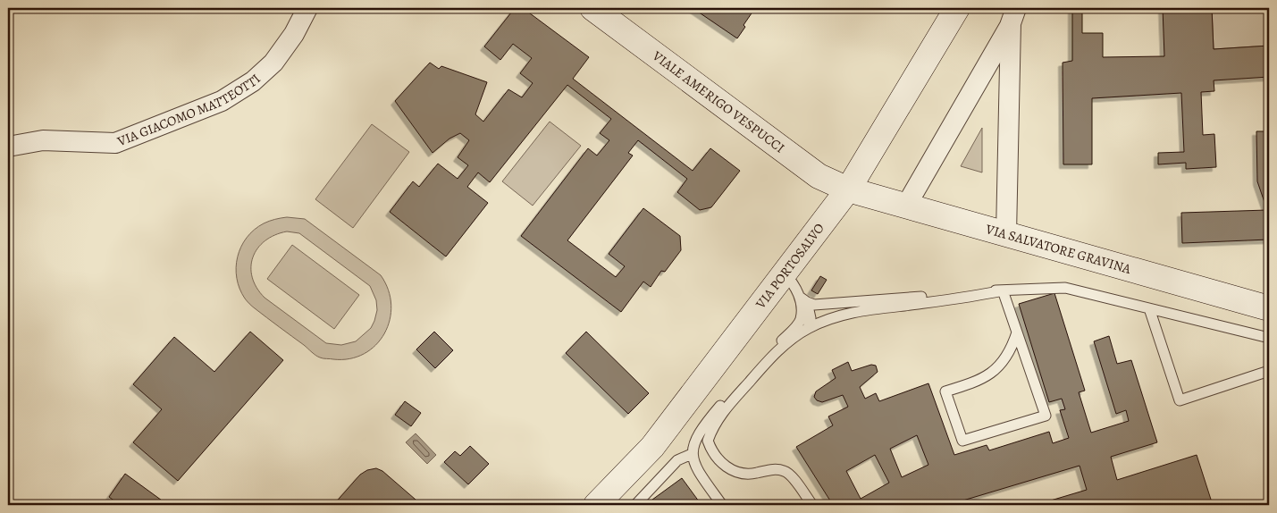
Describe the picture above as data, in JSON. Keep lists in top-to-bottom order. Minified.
{"streets":{"main road":["VIALE AMERIGO VESPUCCI","VIA SALVATORE GRAVINA","VIA PORTOSALVO"],"street":["VIA GIACOMO MATTEOTTI"]},"crossings":[["VIALE AMERIGO VESPUCCI","VIA SALVATORE GRAVINA"],["VIALE AMERIGO VESPUCCI","VIA PORTOSALVO"],["VIA SALVATORE GRAVINA","VIA PORTOSALVO"]]}
